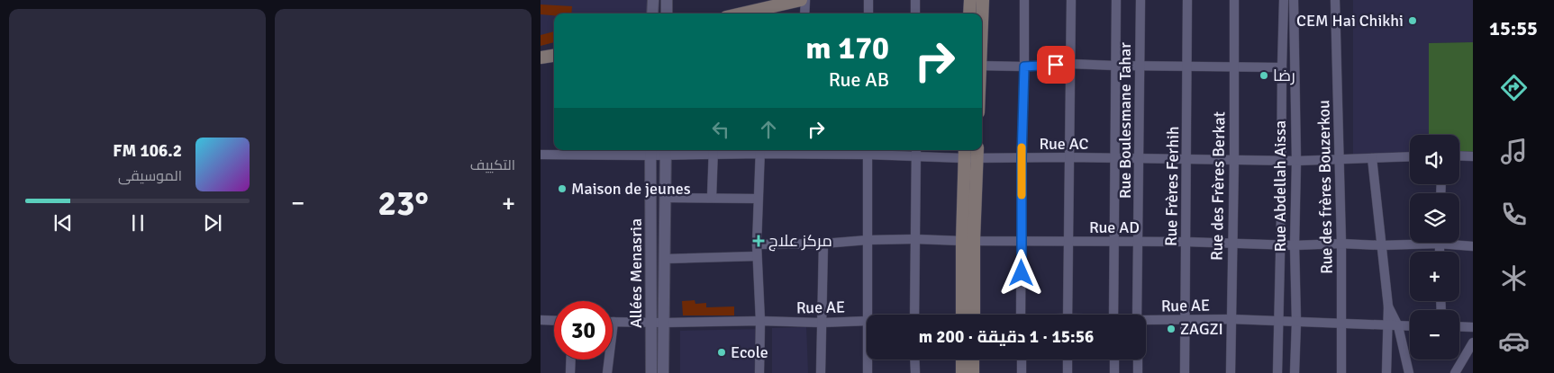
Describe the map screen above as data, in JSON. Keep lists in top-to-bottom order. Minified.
{"streets":{"street":["Rue Boulesmane Tahar","Rue AC","Rue Frères Ferhih","Rue des Frères Berkat","Rue Abdellah Aissa","Rue des frères Bouzerkou","Rue AD","Allées Menasria","Rue AE"]},"crossings":[["Rue Boulesmane Tahar","Rue AC"],["Rue Boulesmane Tahar","Rue AD"],["Rue AC","Rue Frères Ferhih"],["Rue AC","Rue des Frères Berkat"],["Rue AC","Rue Abdellah Aissa"],["Rue AC","Rue des frères Bouzerkou"],["Rue AC","Allées Menasria"],["Rue Frères Ferhih","Rue AD"],["Rue Frères Ferhih","Rue AE"],["Rue des Frères Berkat","Rue AD"],["Rue des Frères Berkat","Rue AE"],["Rue Abdellah Aissa","Rue AD"],["Rue Abdellah Aissa","Rue AE"],["Rue des frères Bouzerkou","Rue AD"],["Rue des frères Bouzerkou","Rue AE"],["Allées Menasria","Rue AE"]],"places":{"other":["CEM Hai Chikhi","رضا","Maison de jeunes","ZAGZI","Ecole"],"health":["مركز علاج"]},"page":{"tabs":"15:55","tile":"التكييف","turn":["170 m","Rue AB"],"map_buttons":["+","−"],"song":["106.2 FM","الموسيقى"],"heat":["−","23°","+"],"limit":"30","trip":"15:56 · 1 دقيقة · 200 m"}}
